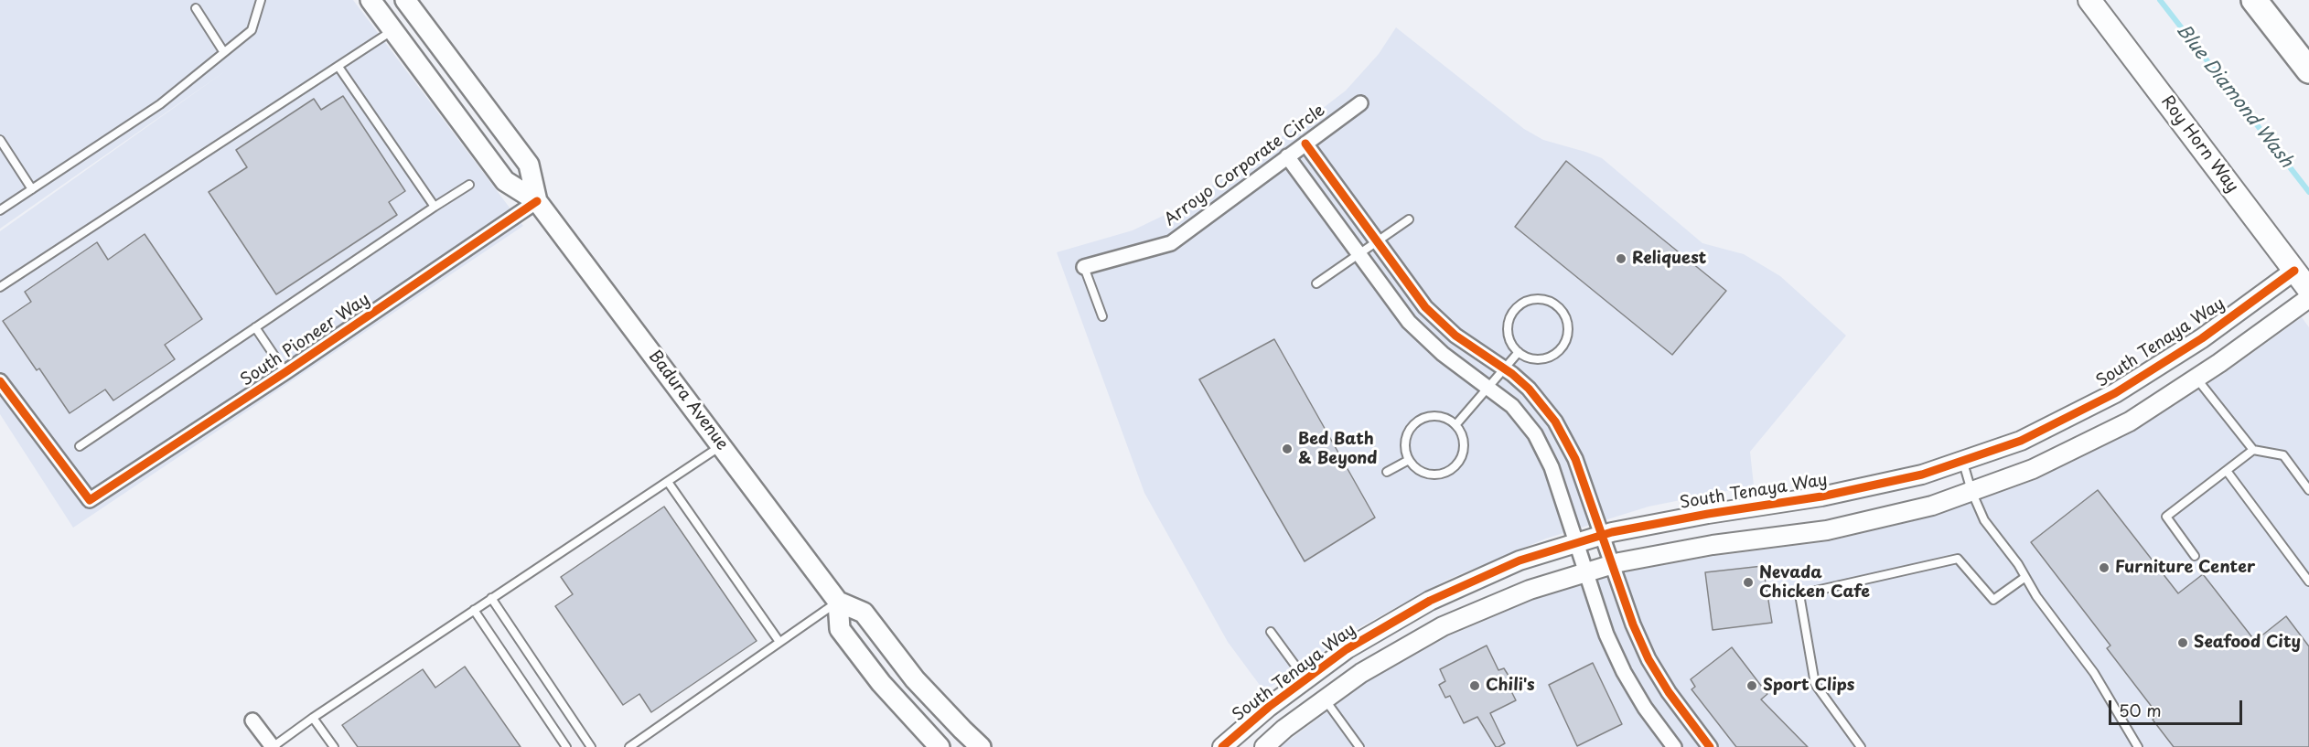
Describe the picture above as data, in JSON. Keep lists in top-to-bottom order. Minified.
{"streets":{"main road":["Roy Horn Way","Badura Avenue"],"street":["Arroyo Corporate Circle","South Pioneer Way","South Tenaya Way"]},"crossings":[["Roy Horn Way","South Tenaya Way"],["South Pioneer Way","Badura Avenue"]],"water":["Blue Diamond Wash"],"places":["Reliquest","Bed Bath & Beyond","Furniture Center","Nevada Chicken Cafe","Seafood City","Chili's","Sport Clips"],"scale_bar":"50 m"}
